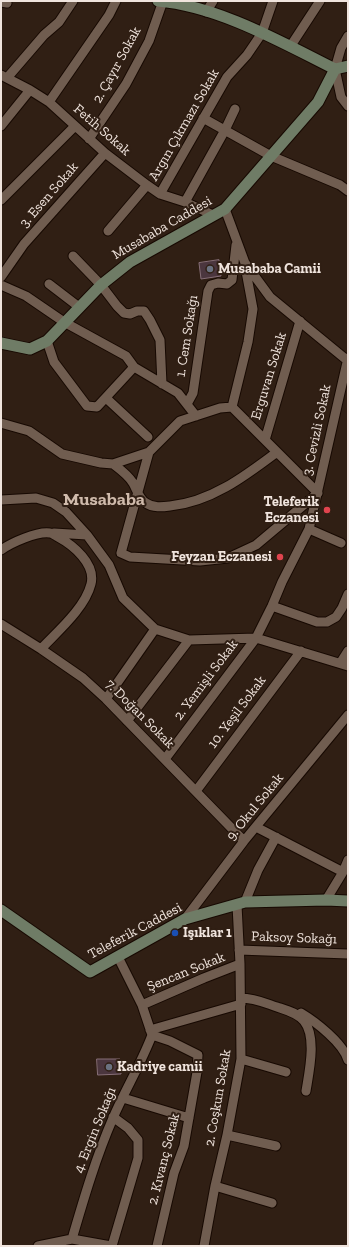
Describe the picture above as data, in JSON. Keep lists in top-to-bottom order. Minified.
{"streets":{"main road":["Musababa Caddesi","Teleferik Caddesi"],"street":["2. Çayır Sokak","Argın Çıkmazı Sokak","Fetih Sokak","3. Esen Sokak","1. Cem Sokağı","Erguvan Sokak","3. Cevizli Sokak","2. Yemişli Sokak","10. Yeşil Sokak","7. Doğan Sokak","9. Okul Sokak","Paksoy Sokağı","Şencan Sokak","2. Coşkun Sokak","4. Ergin Sokağı","2. Kıvanç Sokak"]},"crossings":[["2. Çayır Sokak","Fetih Sokak"],["Argın Çıkmazı Sokak","Fetih Sokak"],["Fetih Sokak","3. Esen Sokak"],["Fetih Sokak","Musababa Caddesi"],["3. Cevizli Sokak","2. Yemişli Sokak"],["2. Yemişli Sokak","7. Doğan Sokak"],["10. Yeşil Sokak","7. Doğan Sokak"],["7. Doğan Sokak","9. Okul Sokak"],["9. Okul Sokak","Teleferik Caddesi"],["Teleferik Caddesi","2. Coşkun Sokak"],["Paksoy Sokağı","2. Coşkun Sokak"],["Şencan Sokak","2. Coşkun Sokak"],["4. Ergin Sokağı","2. Kıvanç Sokak"]],"districts":["Musababa"],"places":["Musababa Camii","Teleferik Eczanesi","Feyzan Eczanesi","Işıklar 1","Kadriye camii"]}
